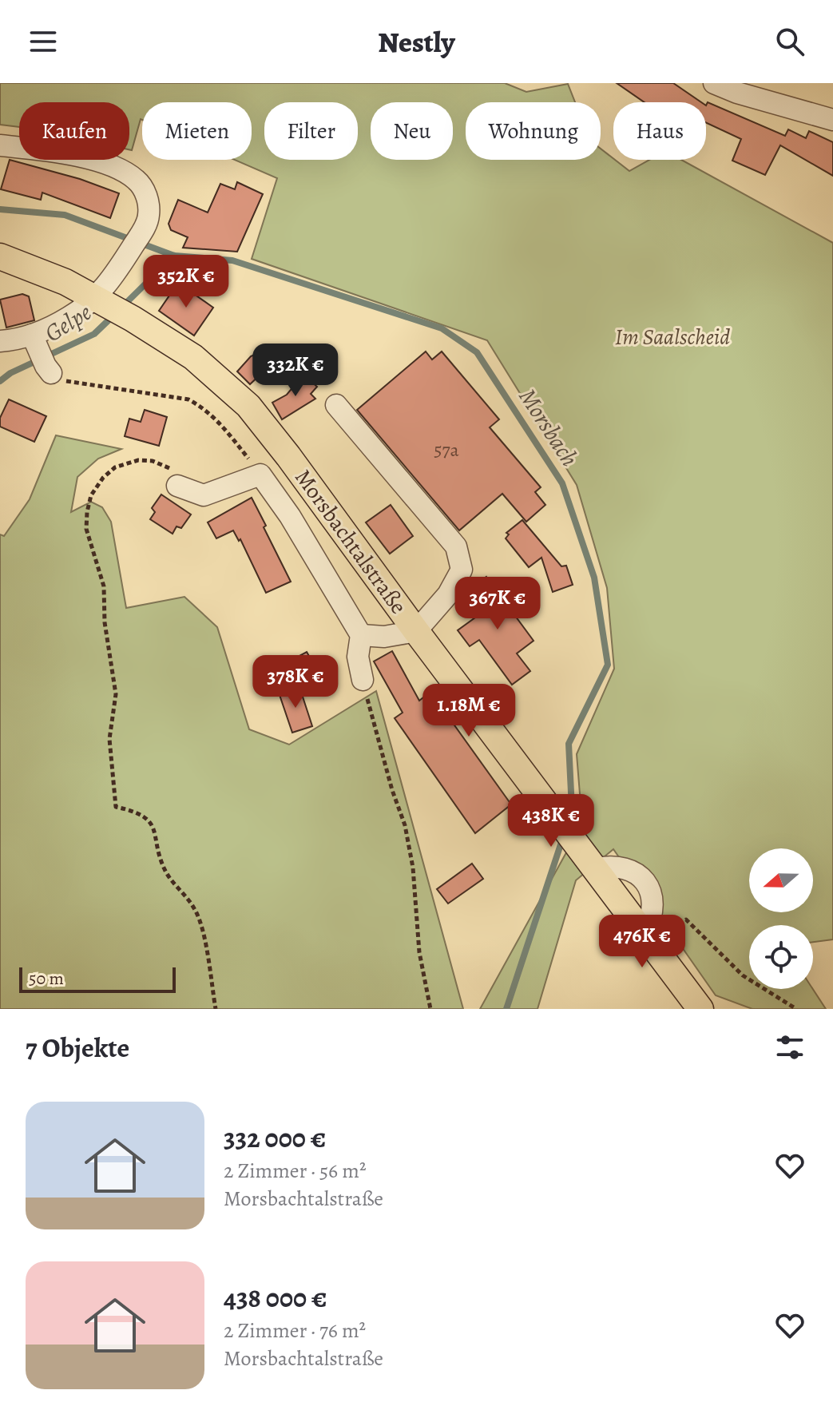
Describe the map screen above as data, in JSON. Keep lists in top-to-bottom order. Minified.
{"streets":{"main road":["Morsbachtalstraße"]},"water":["Gelpe","Morsbach"],"parks":["Im Saalscheid"],"house_numbers":["57a"],"scale_bar":"50 m","north":"left","page":{"header":"Nestly","chip":["Kaufen","Mieten","Filter","Neu","Wohnung","Haus"],"price":["352K €","332K €","367K €","378K €","1.18M €","438K €","476K €"],"scale":"50 m","heading":"7 Objekte","list":[{"name":"332 000 €","note":"2 Zimmer · 56 m² · Morsbachtalstraße"},{"name":"438 000 €","note":"2 Zimmer · 76 m² · Morsbachtalstraße"}]}}
